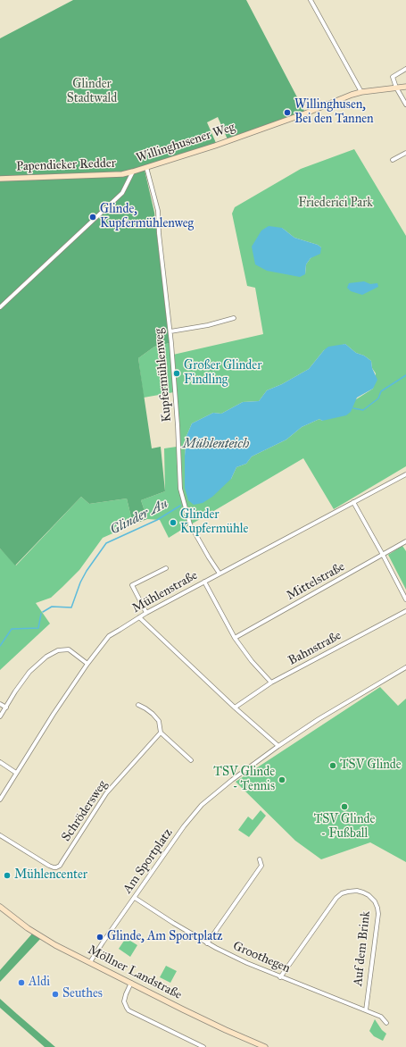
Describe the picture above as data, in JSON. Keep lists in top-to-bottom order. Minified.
{"streets":{"street":["Willinghusener Weg","Papendieker Redder","Kupfermühlenweg","Mittelstraße","Mühlenstraße","Bahnstraße","Schrödersweg","Am Sportplatz","Auf dem Brink","Groothegen","Möllner Landstraße"]},"crossings":[["Willinghusener Weg","Papendieker Redder"],["Willinghusener Weg","Kupfermühlenweg"],["Kupfermühlenweg","Mühlenstraße"],["Am Sportplatz","Groothegen"],["Am Sportplatz","Möllner Landstraße"],["Auf dem Brink","Groothegen"]],"water":["Mühlenteich","Glinder Au"],"parks":["Glinder Stadtwald","Friederici Park"],"places":["Willinghusen, Bei den Tannen","Glinde, Kupfermühlenweg","Großer Glinder Findling","Glinder Kupfermühle","TSV Glinde","TSV Glinde - Tennis","TSV Glinde - Fußball","Mühlencenter","Glinde, Am Sportplatz","Aldi","Seuthes"]}
